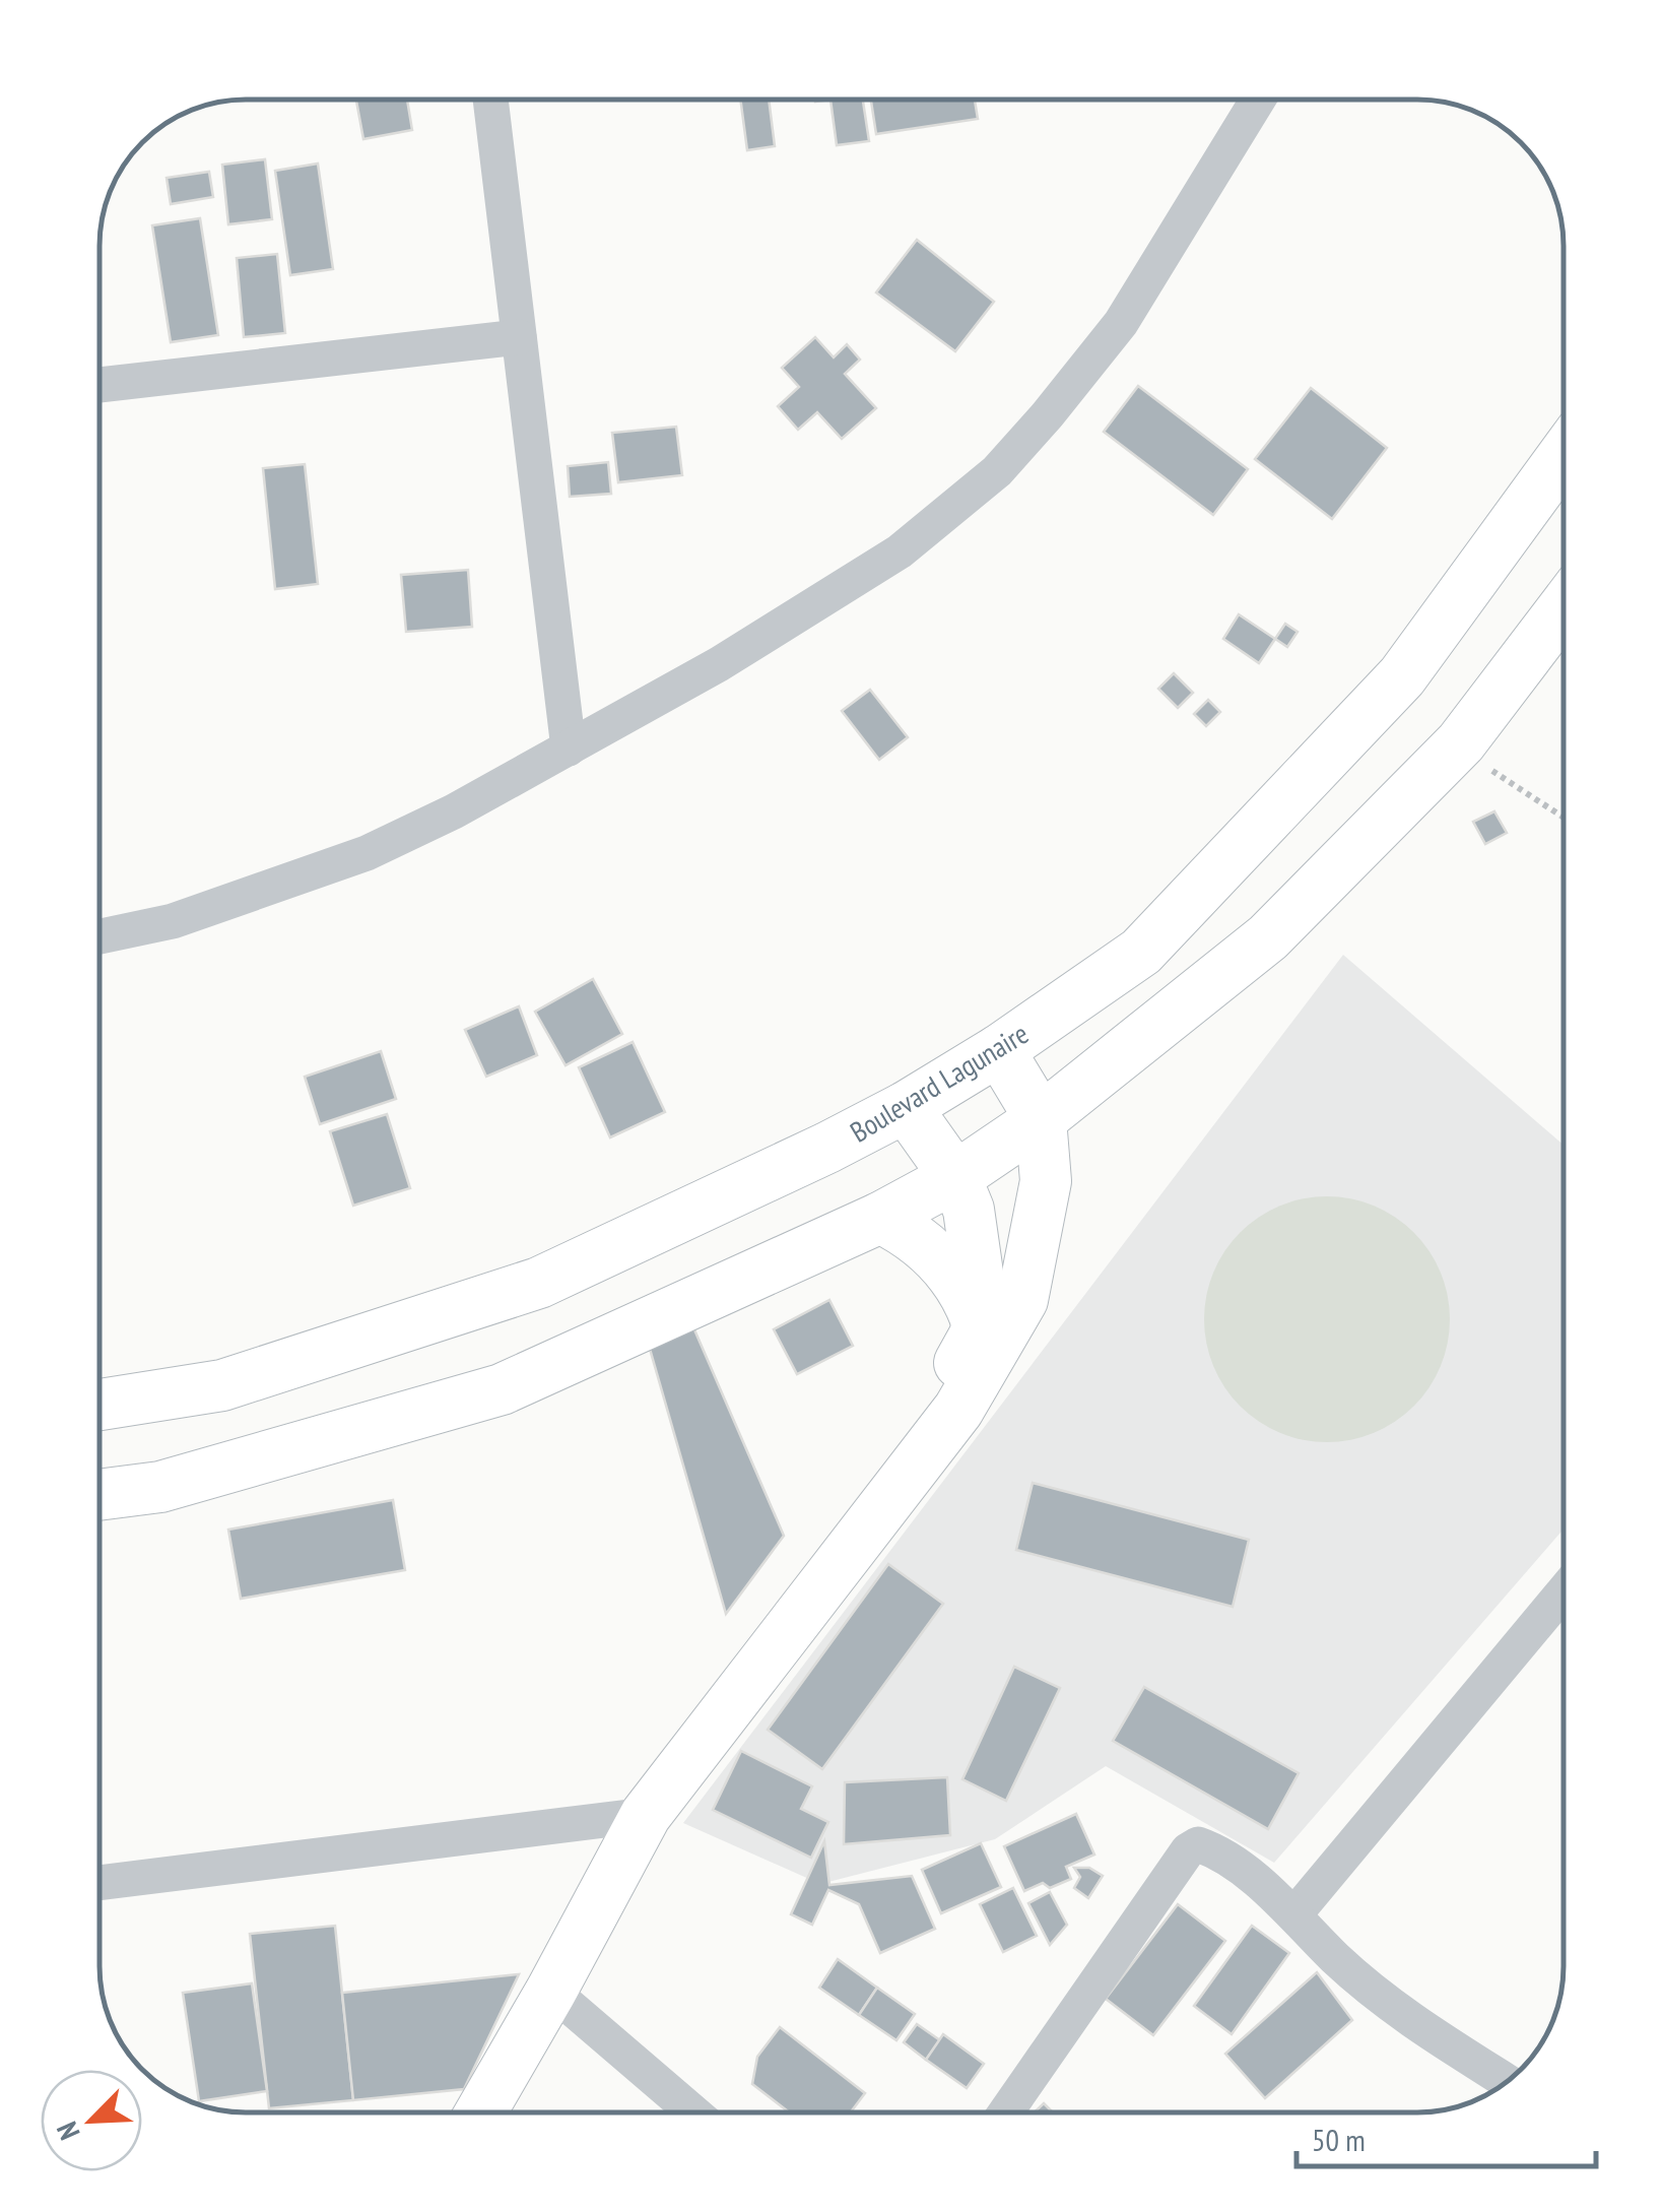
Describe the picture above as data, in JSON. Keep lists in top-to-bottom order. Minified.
{"streets":{"main road":["Boulevard Lagunaire"]},"scale_bar":"50 m","north":"bottom left"}
